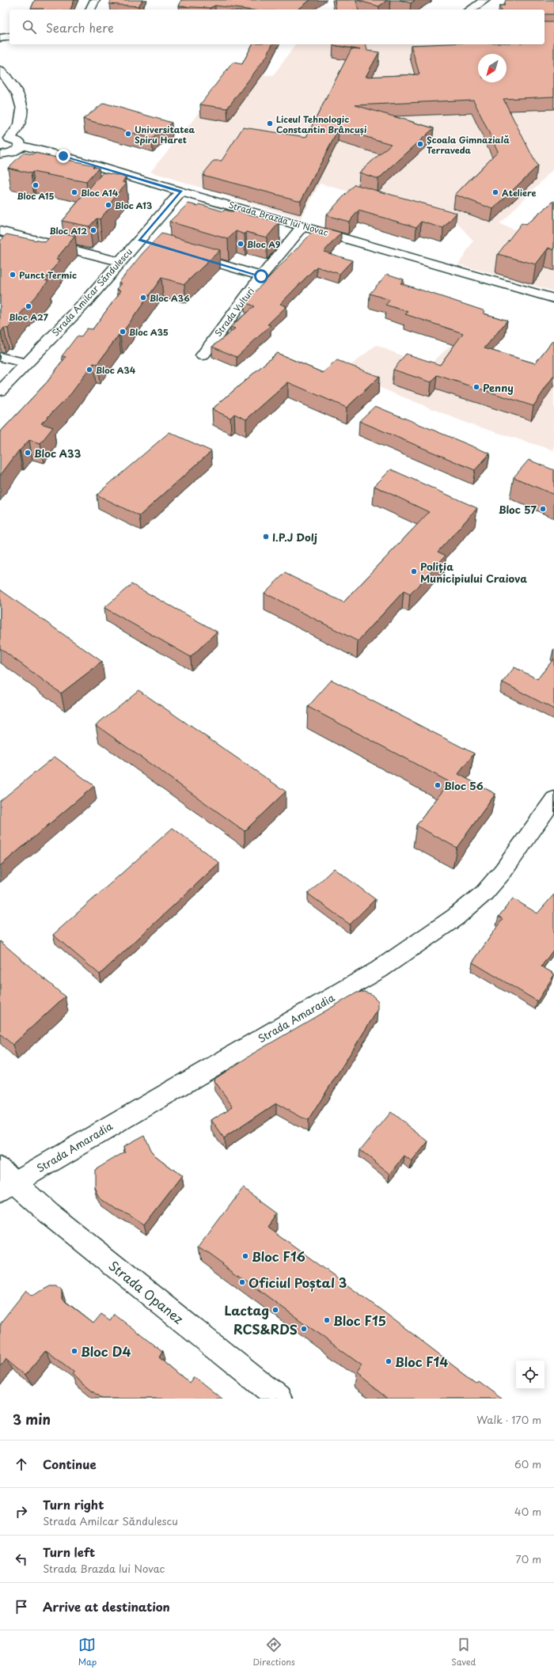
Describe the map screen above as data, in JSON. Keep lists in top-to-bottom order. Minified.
{"streets":{"street":["Strada Brazda lui Novac","Strada Amilcar Săndulescu","Strada Vulturi","Strada Amaradia","Strada Opanez"]},"crossings":[["Strada Brazda lui Novac","Strada Amilcar Săndulescu"],["Strada Brazda lui Novac","Strada Vulturi"],["Strada Amaradia","Strada Opanez"]],"places":["Liceul Tehnologic Constantin Brâncuși","Universitatea Spiru Haret","Școala Gimnazială Terraveda","Bloc A15","Bloc A14","Ateliere","Bloc A13","Bloc A12","Bloc A9","Punct Termic","Bloc A36","Bloc A27","Bloc A35","Bloc A34","Penny","Bloc A33","Bloc 57","I.P.J Dolj","Poliția Municipiului Craiova","Bloc 56","Bloc F16","Oficiul Poștal 3","Lactag","Bloc F15","RCS&RDS","Bloc D4","Bloc F14"],"north":"bottom left","page":{"search":"Search here","heading":["3 min","Walk · 170 m"],"list":[["Continue","60 m"],["Turn right","Strada Amilcar Săndulescu","40 m"],["Turn left","Strada Brazda lui Novac","70 m"],"Arrive at destination"],"nav":["Map","Directions","Saved"]}}
